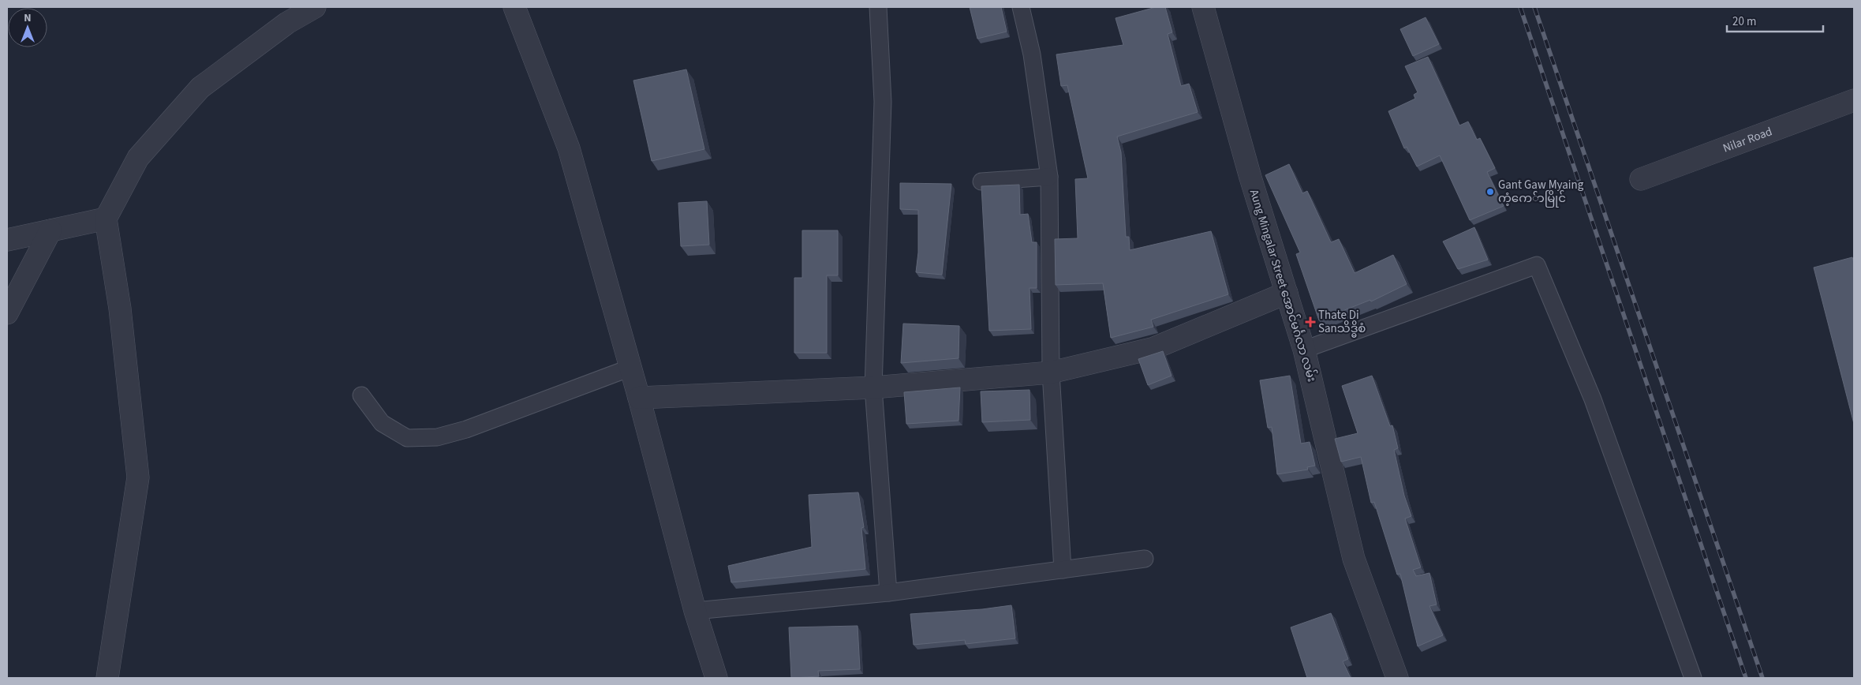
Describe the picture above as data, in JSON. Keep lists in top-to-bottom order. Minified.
{"streets":{"street":["Nilar Road","Aung Mingalar Street အောင်မင်္ဂလာ လမ်း"]},"places":{"other":["Gant Gaw Myaing ကံ့ကေ်ာမြိုင်"],"health":["Thate Di Sanသိဒ္ဓိစံ"]},"scale_bar":"20 m","north":"top"}
